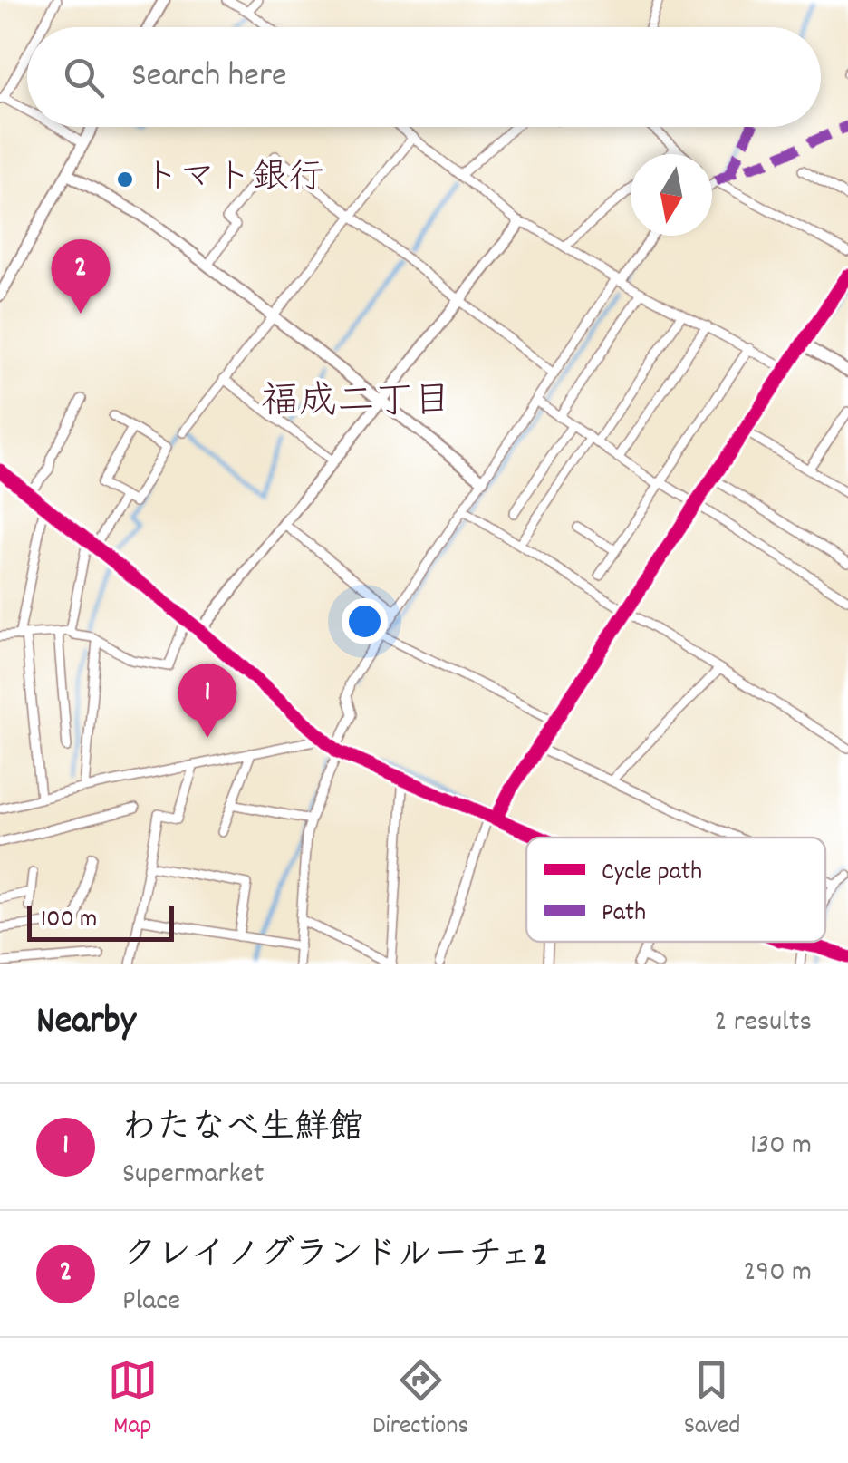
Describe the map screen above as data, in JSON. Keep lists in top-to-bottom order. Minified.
{"districts":["福成二丁目"],"places":["トマト銀行"],"legend":["Cycle path","Path"],"scale_bar":"100 m","north":"bottom","page":{"search":"Search here","pins":["2","1"],"scale":"100 m","heading":["Nearby","2 results"],"list":[{"mark":"1","name":"わたなべ生鮮館","note":"Supermarket","value":"130 m"},{"mark":"2","name":"クレイノグランドルーチェ2","note":"Place","value":"290 m"}],"nav":["Map","Directions","Saved"]}}
